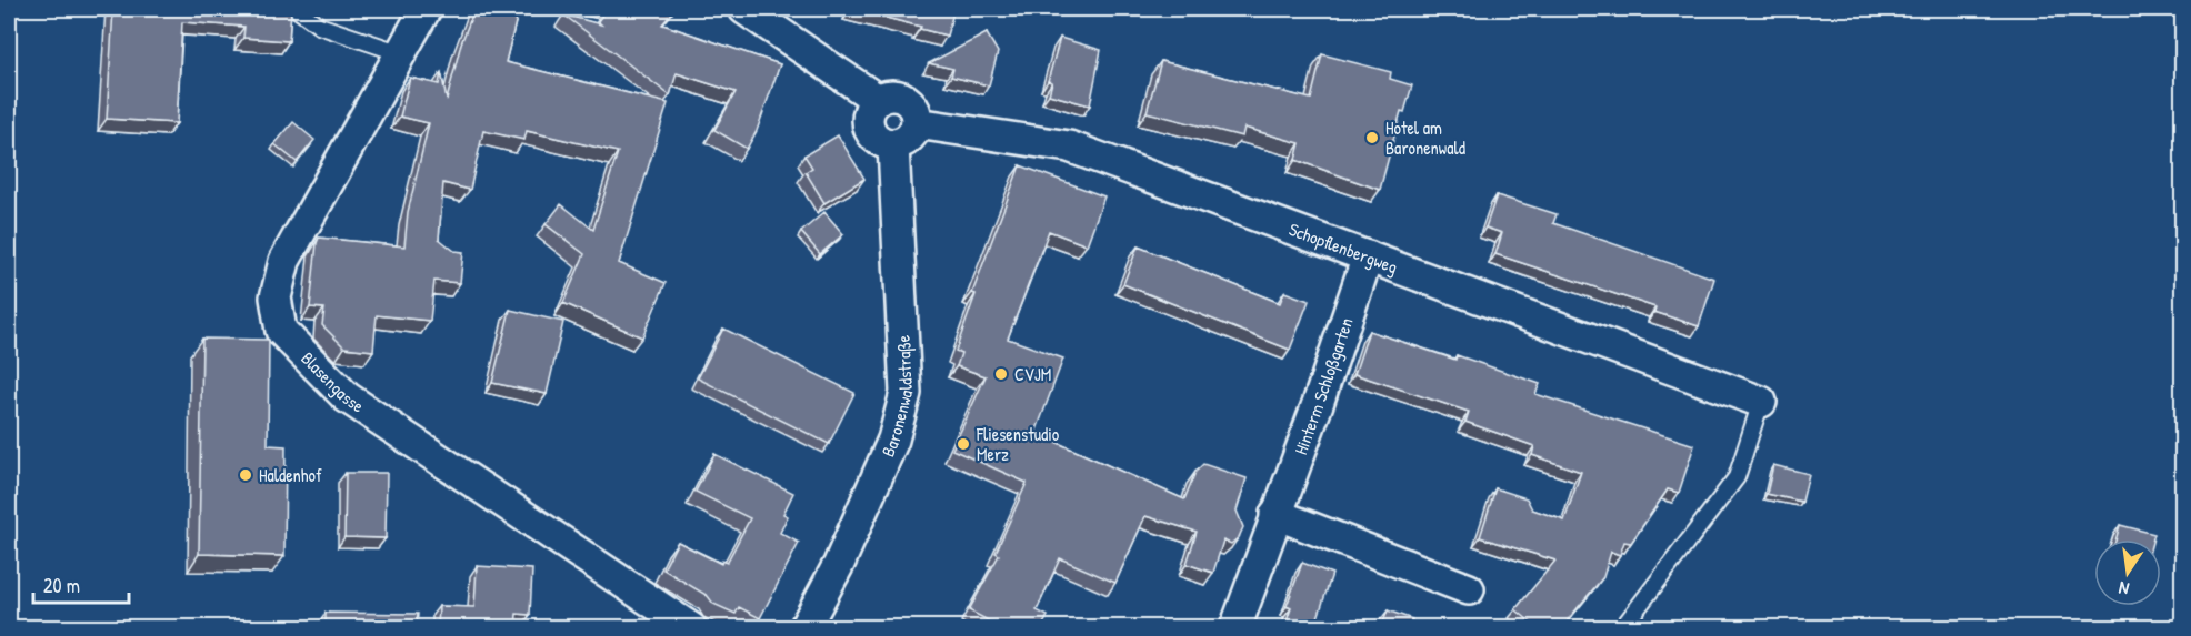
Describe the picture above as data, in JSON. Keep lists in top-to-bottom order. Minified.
{"streets":{"street":["Schopflenbergweg","Blasengasse","Hinterm Schloßgarten","Baronenwaldstraße"]},"crossings":[["Schopflenbergweg","Hinterm Schloßgarten"],["Schopflenbergweg","Baronenwaldstraße"]],"places":["Hotel am Baronenwald","CVJM","Fliesenstudio Merz","Haldenhof"],"scale_bar":"20 m","north":"bottom"}
